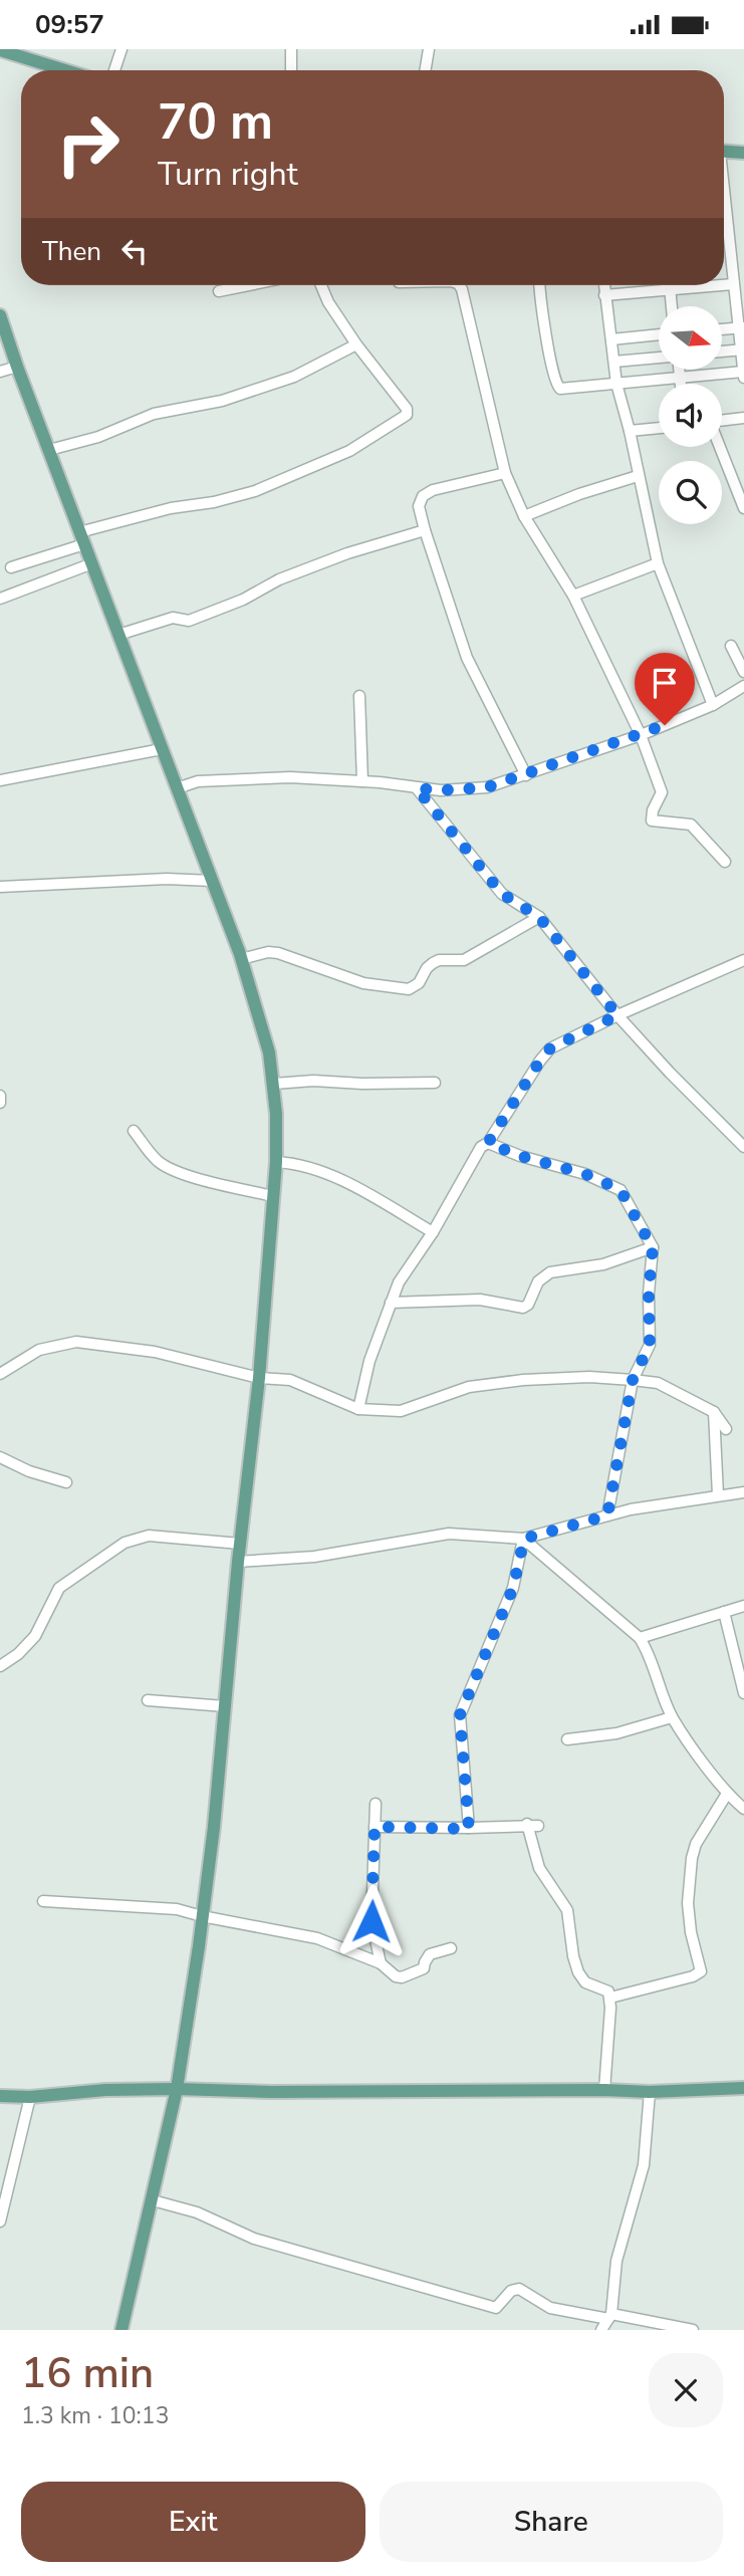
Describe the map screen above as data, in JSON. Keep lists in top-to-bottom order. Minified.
{"north":"right","page":{"status":"09:57","turn":["70 m","Turn right"],"then":"Then","heading":["16 min","1.3 km · 10:13"],"buttons":["Exit","Share"]}}
